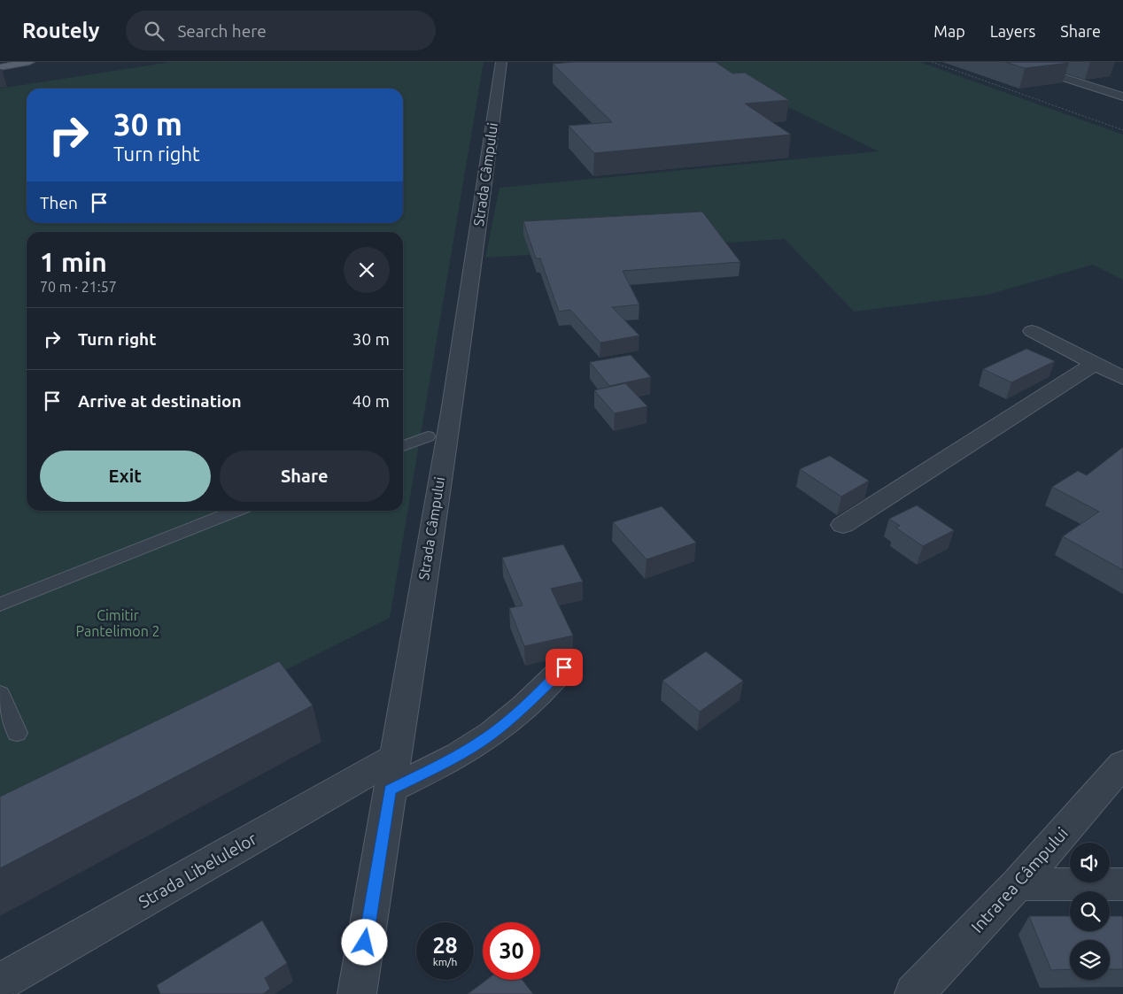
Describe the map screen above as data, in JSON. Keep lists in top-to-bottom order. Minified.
{"streets":{"street":["Strada Câmpului","Strada Libelulelor","Intrarea Câmpului"]},"crossings":[["Strada Câmpului","Strada Libelulelor"]],"parks":["Cimitir Pantelimon 2"],"page":{"header":"Routely","search":"Search here","nav":["Map","Layers","Share"],"turn":["30 m","Turn right"],"then":"Then","heading":["1 min","70 m · 21:57"],"list":[{"name":"Turn right","value":"30 m"},{"name":"Arrive at destination","value":"40 m"}],"buttons":["Exit","Share"],"speed":"28 km/h","limit":"30"}}
